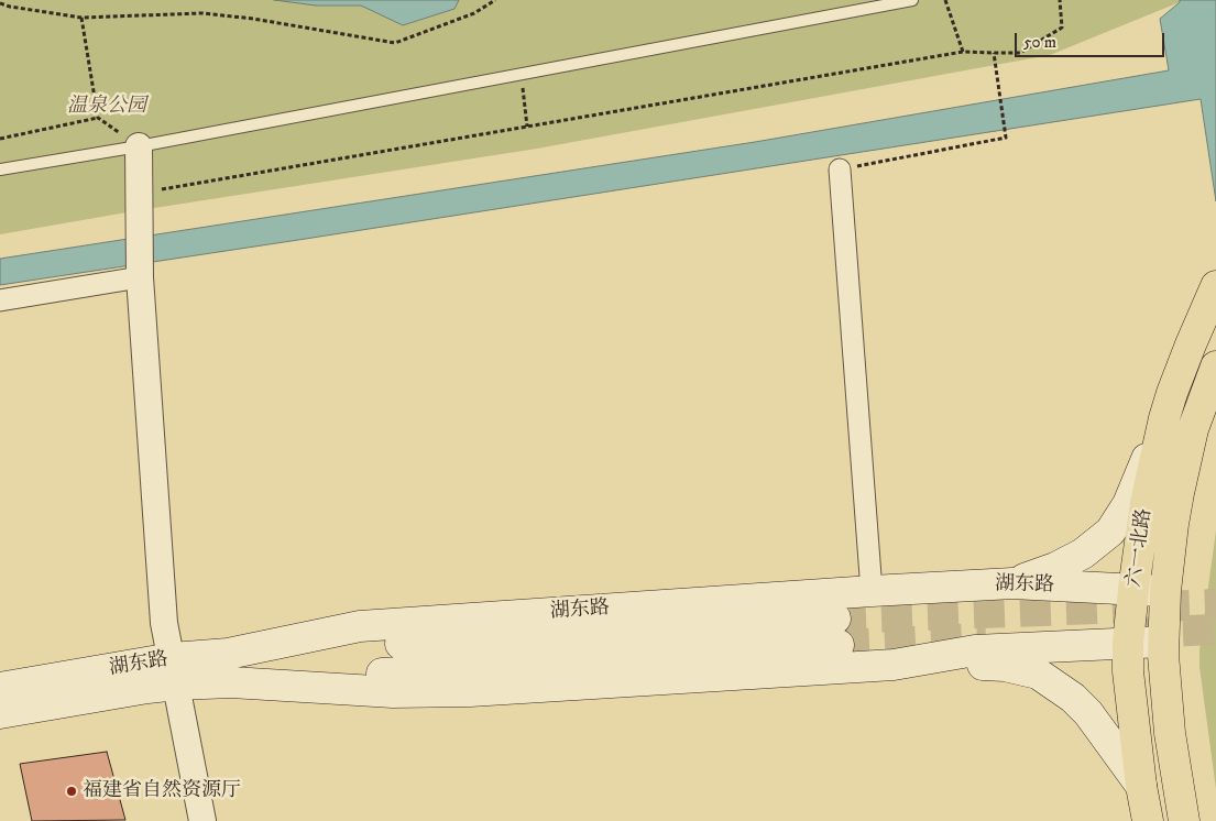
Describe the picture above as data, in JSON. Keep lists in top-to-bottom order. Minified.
{"streets":{"main road":["六一北路","湖东路"]},"crossings":[["六一北路","湖东路"]],"parks":["温泉公园"],"places":["福建省自然资源厅"],"scale_bar":"50 m"}
